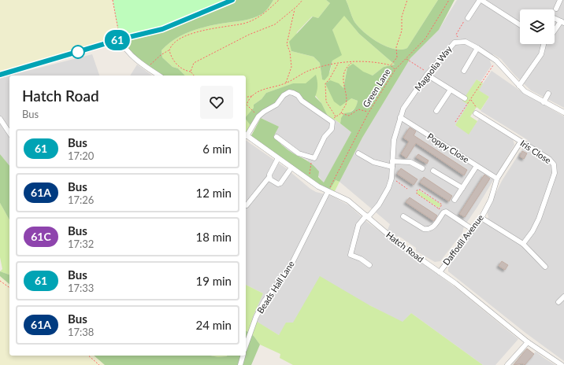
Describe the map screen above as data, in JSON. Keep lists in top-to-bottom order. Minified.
{"streets":{"street":["Magnolia Way","Poppy Close","Iris Close","Daffodil Avenue","Hatch Road","Beads Hall Lane"],"path":["Green Lane"]},"crossings":[["Magnolia Way","Poppy Close"],["Magnolia Way","Hatch Road"],["Green Lane","Hatch Road"],["Green Lane","Beads Hall Lane"],["Poppy Close","Daffodil Avenue"],["Iris Close","Daffodil Avenue"],["Daffodil Avenue","Hatch Road"],["Hatch Road","Beads Hall Lane"]],"lines":["bus line 61"],"page":{"on_map":"61","heading":["Hatch Road","Bus"],"list":[{"mark":"61","name":"Bus","note":"17:20","value":"6 min"},{"mark":"61A","name":"Bus","note":"17:26","value":"12 min"},{"mark":"61C","name":"Bus","note":"17:32","value":"18 min"},{"mark":"61","name":"Bus","note":"17:33","value":"19 min"},{"mark":"61A","name":"Bus","note":"17:38","value":"24 min"}]}}
